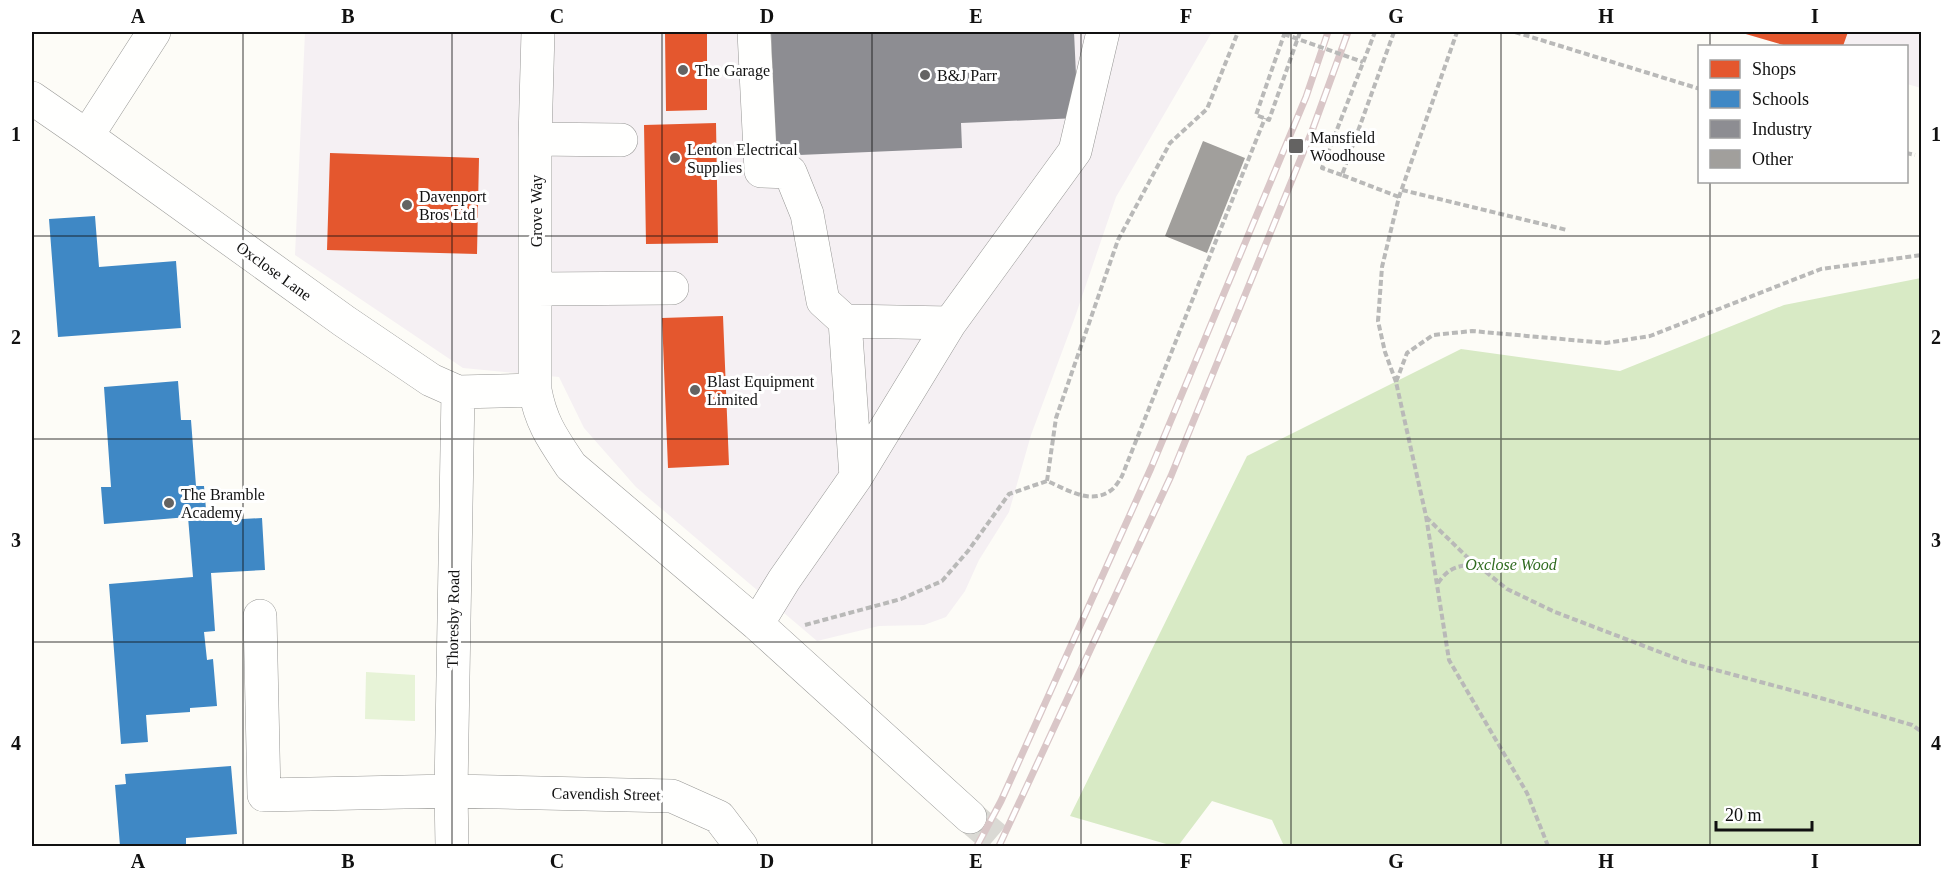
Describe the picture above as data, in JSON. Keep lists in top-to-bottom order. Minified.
{"streets":{"street":["Grove Way","Oxclose Lane","Thoresby Road","Cavendish Street"]},"crossings":[["Grove Way","Oxclose Lane"],["Oxclose Lane","Thoresby Road"],["Thoresby Road","Cavendish Street"]],"parks":["Oxclose Wood"],"places":{"other":["The Garage","B&J Parr","Lenton Electrical Supplies","Davenport Bros Ltd","Blast Equipment Limited","The Bramble Academy"],"transit":["Mansfield Woodhouse"]},"legend":["Shops","Schools","Industry","Other"],"scale_bar":"20 m","grid":{"columns":["A","B","C","D","E","F","G","H","I"],"rows":["1","2","3","4"]}}
